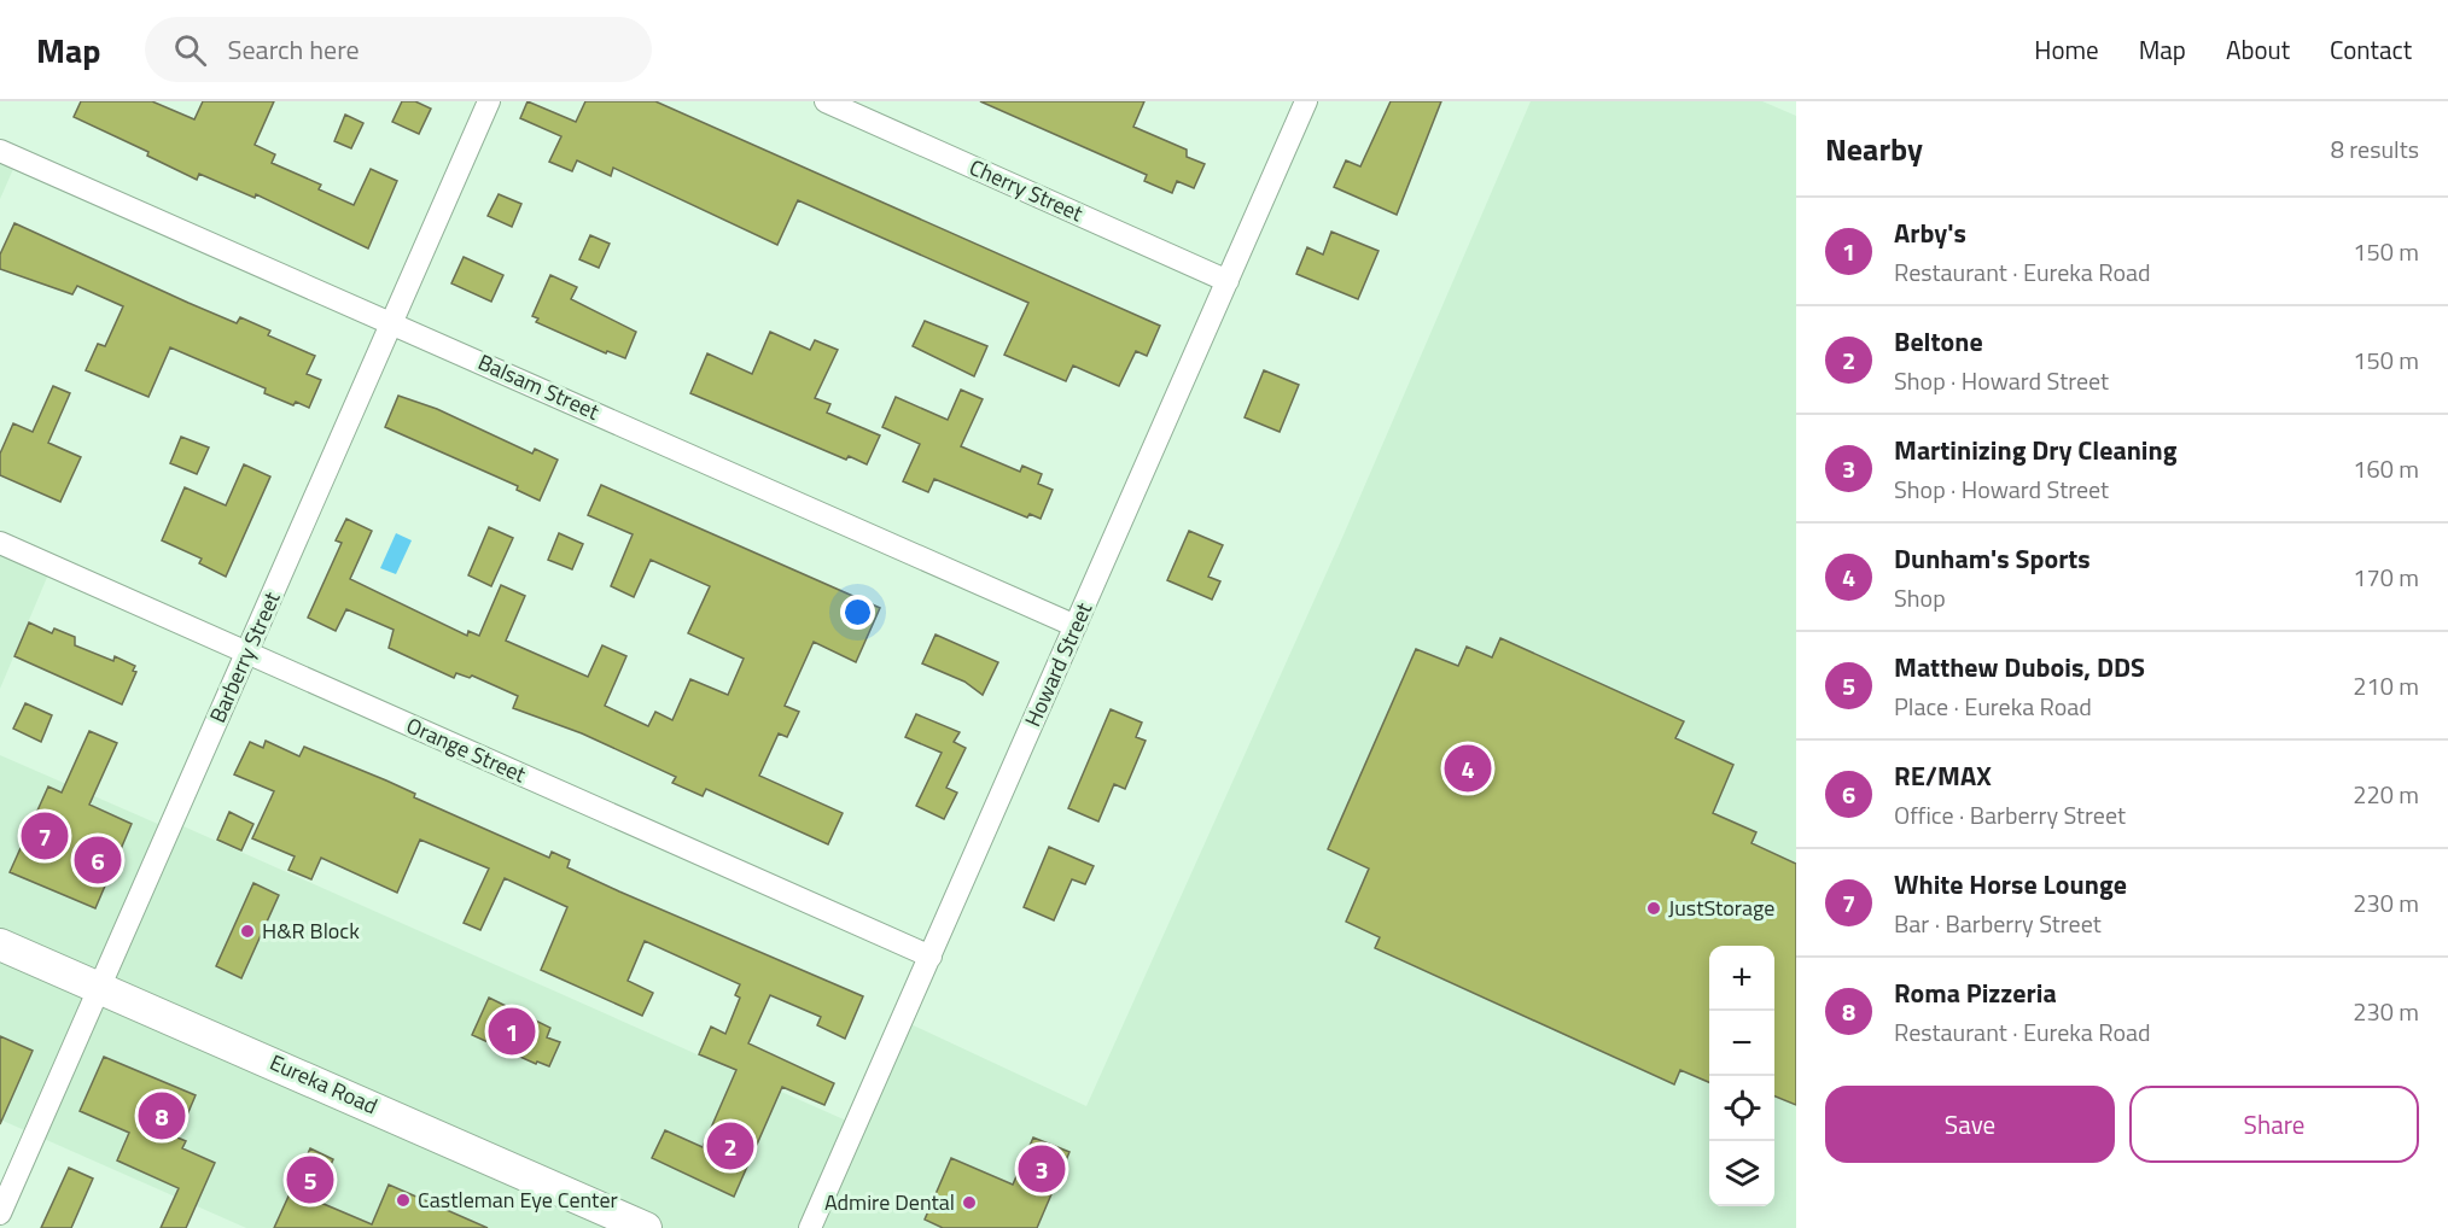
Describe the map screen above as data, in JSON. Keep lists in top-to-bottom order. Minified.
{"streets":{"main road":["Eureka Road"],"street":["Cherry Street","Balsam Street","Barberry Street","Howard Street","Orange Street"]},"crossings":[["Cherry Street","Howard Street"],["Balsam Street","Barberry Street"],["Balsam Street","Howard Street"],["Barberry Street","Orange Street"],["Barberry Street","Eureka Road"],["Howard Street","Orange Street"]],"places":["JustStorage","H&R Block","Castleman Eye Center","Admire Dental"],"page":{"header":"Map","search":"Search here","nav":["Home","Map","About","Contact"],"heading":["Nearby","8 results"],"list":[{"mark":"1","name":"Arby's","note":"Restaurant · Eureka Road","value":"150 m"},{"mark":"2","name":"Beltone","note":"Shop · Howard Street","value":"150 m"},{"mark":"3","name":"Martinizing Dry Cleaning","note":"Shop · Howard Street","value":"160 m"},{"mark":"4","name":"Dunham's Sports","note":"Shop","value":"170 m"},{"mark":"5","name":"Matthew Dubois, DDS","note":"Place · Eureka Road","value":"210 m"},{"mark":"6","name":"RE/MAX","note":"Office · Barberry Street","value":"220 m"},{"mark":"7","name":"White Horse Lounge","note":"Bar · Barberry Street","value":"230 m"},{"mark":"8","name":"Roma Pizzeria","note":"Restaurant · Eureka Road","value":"230 m"}],"pins":["4","7","6","1","8","2","3","5"],"map_buttons":["+","−"],"buttons":["Save","Share"]}}
